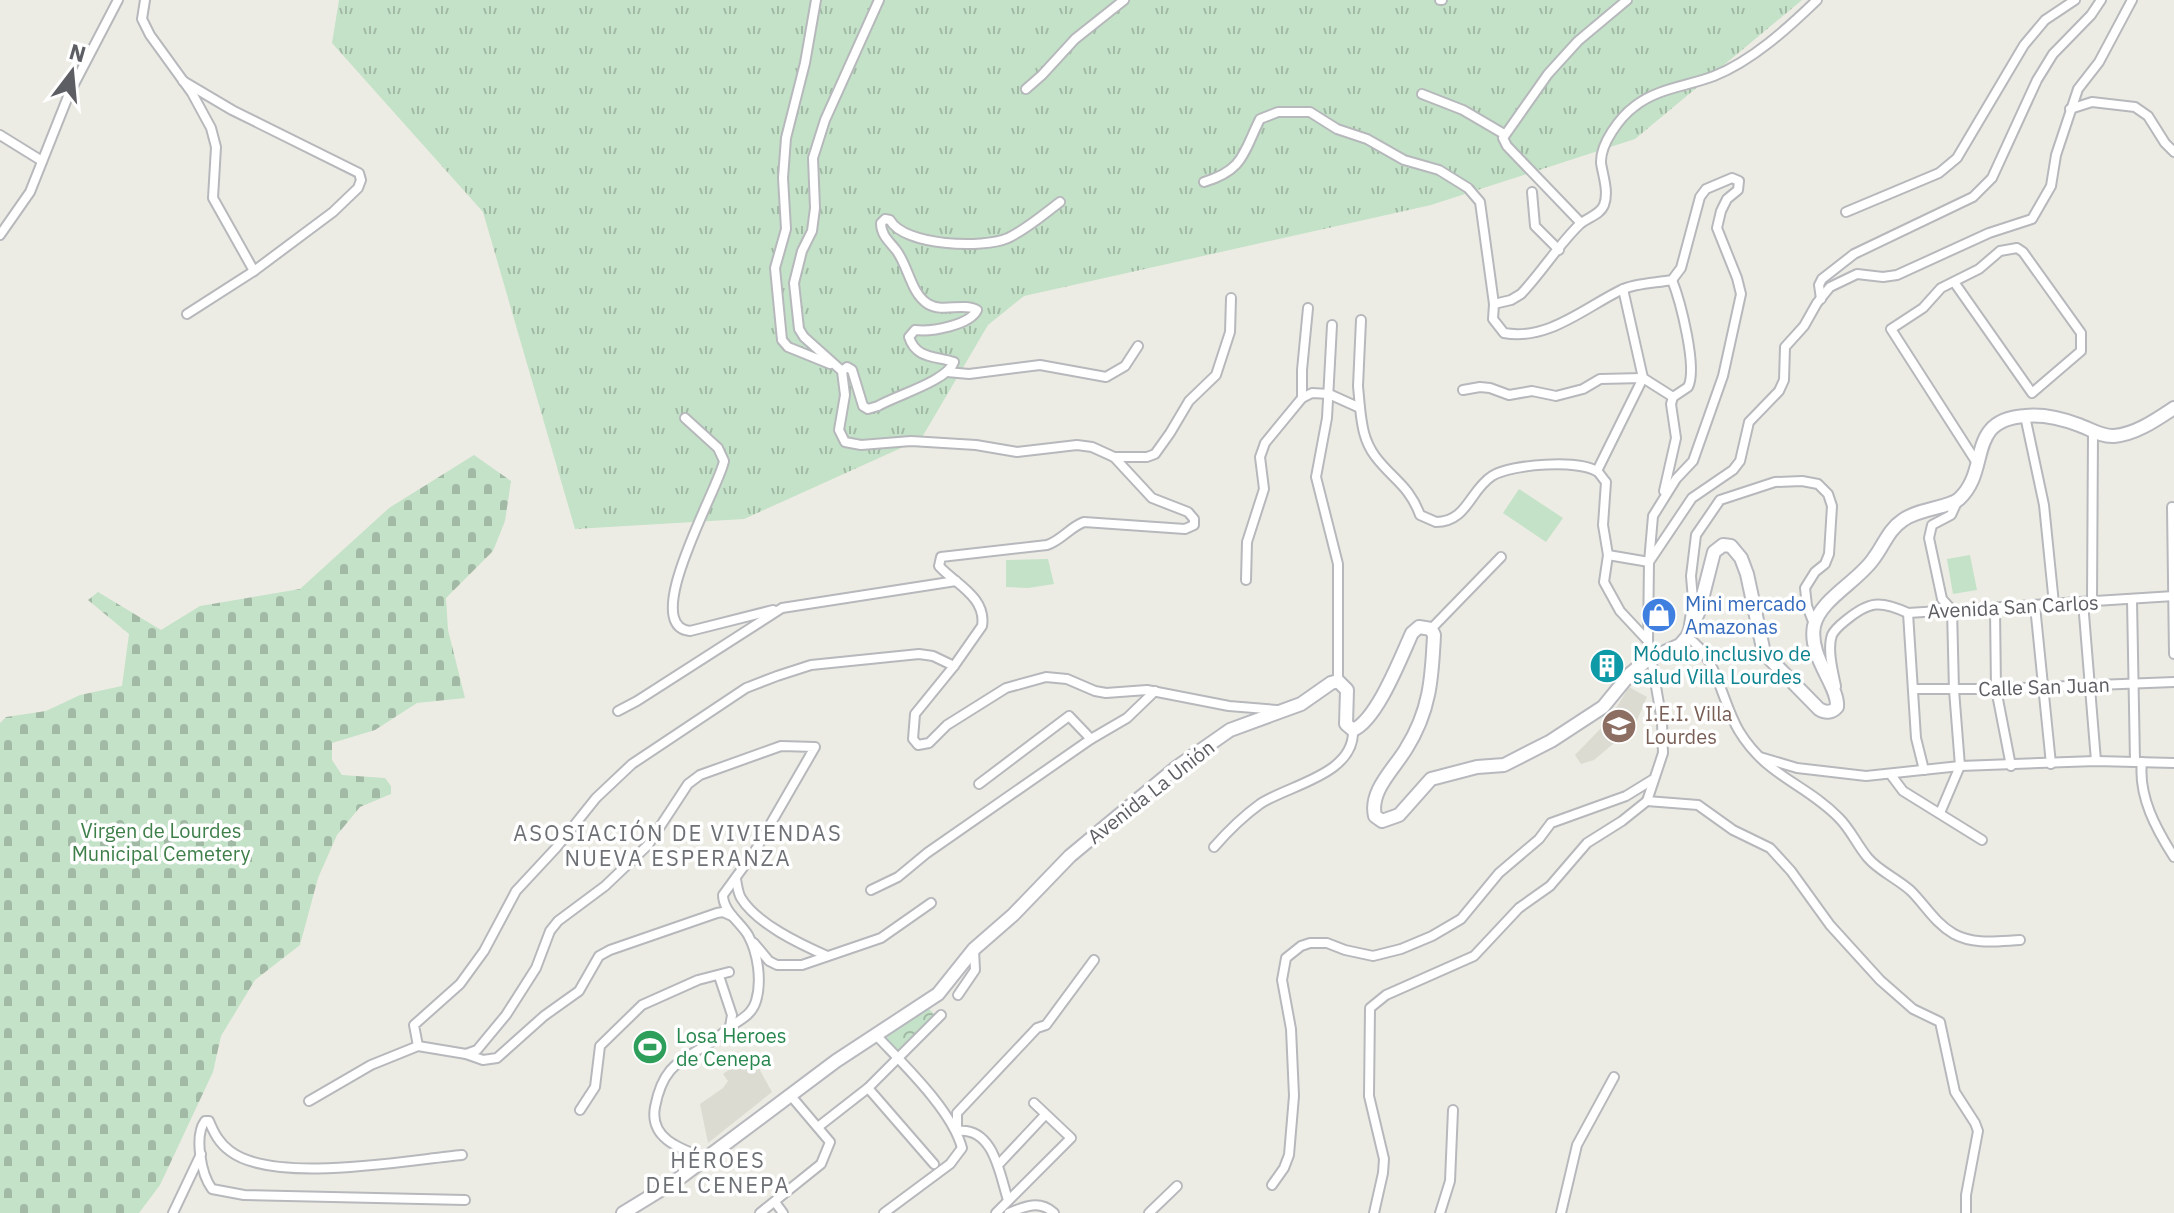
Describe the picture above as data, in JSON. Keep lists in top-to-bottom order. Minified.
{"streets":{"main road":["Avenida La Unión"],"street":["Avenida San Carlos","Calle San Juan"]},"districts":["ASOSIACIÓN DE VIVIENDAS NUEVA ESPERANZA","HÉROES DEL CENEPA"],"parks":["Virgen de Lourdes Municipal Cemetery"],"places":{"shop":["Mini mercado Amazonas"],"building":["Módulo inclusivo de salud Villa Lourdes"],"school or university":["I.E.I. Villa Lourdes"],"sports":["Losa Heroes de Cenepa"]},"north":"top"}
